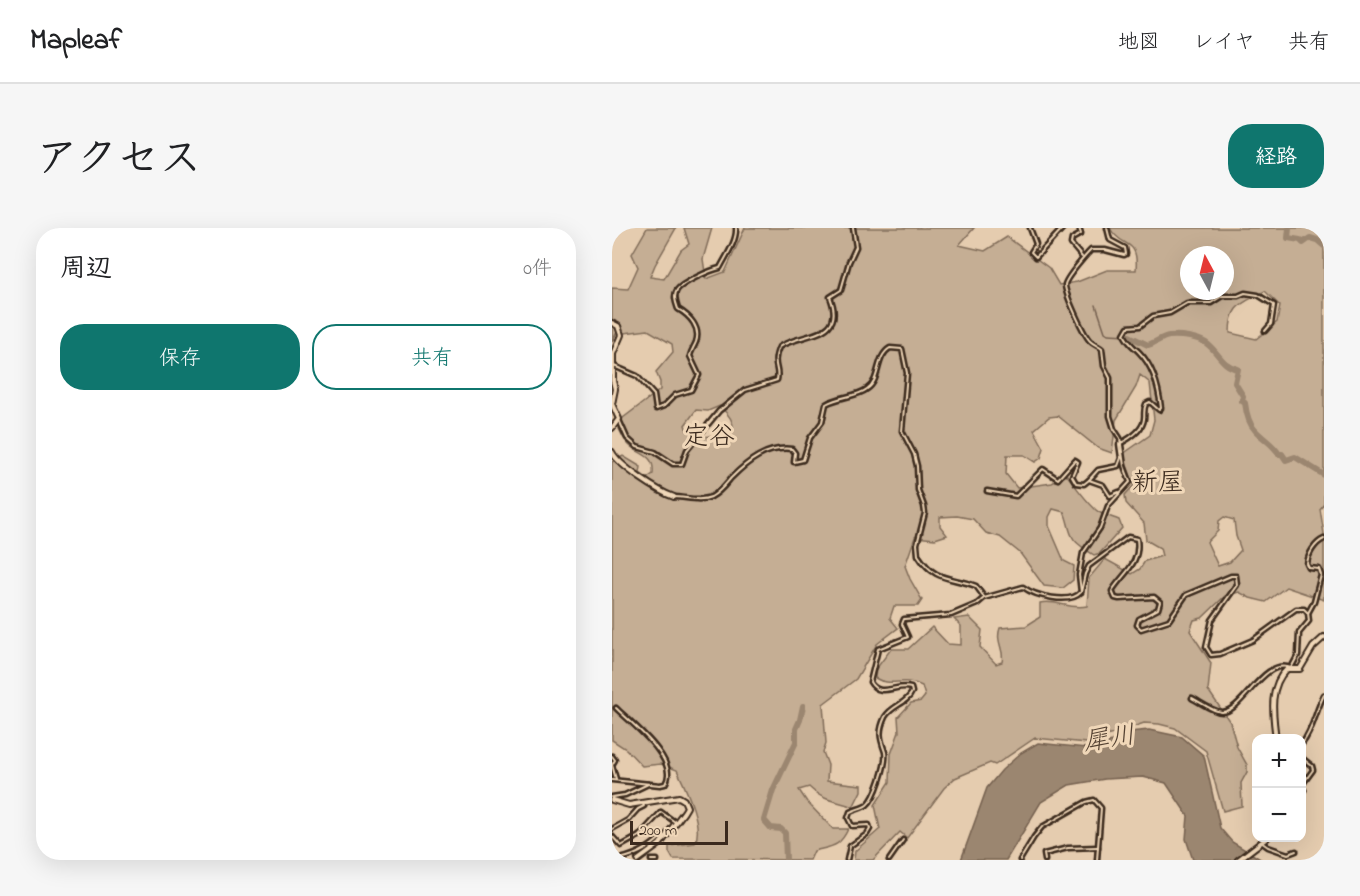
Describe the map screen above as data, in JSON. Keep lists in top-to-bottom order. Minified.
{"districts":["定谷","新屋"],"water":["犀川"],"scale_bar":"200 m","north":"top","page":{"header":"Mapleaf","nav":["地図","レイヤ","共有"],"title":"アクセス","buttons":["経路",["保存","共有"]],"heading":["周辺","0件"],"map_buttons":["+","−"],"scale":"200 m"}}
